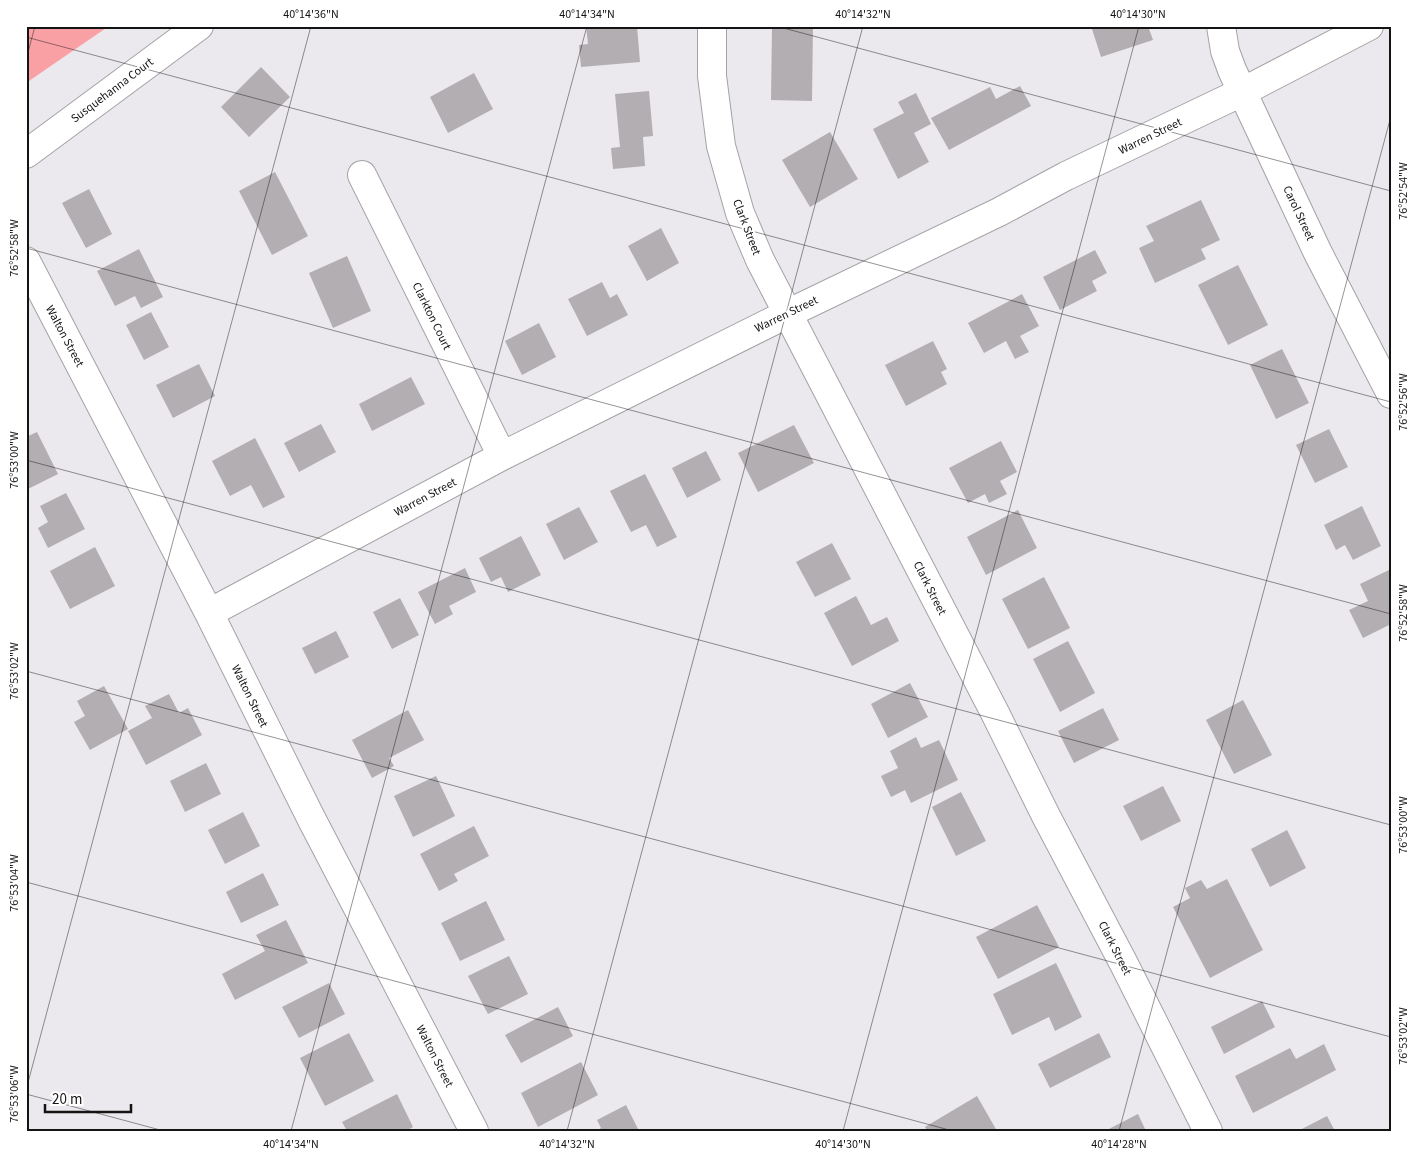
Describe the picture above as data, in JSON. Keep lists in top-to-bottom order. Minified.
{"streets":{"street":["Susquehanna Court","Warren Street","Carol Street","Clark Street","Clarkton Court","Walton Street"]},"crossings":[["Warren Street","Carol Street"],["Warren Street","Clark Street"],["Warren Street","Clarkton Court"],["Warren Street","Walton Street"]],"scale_bar":"20 m","coordinates":["40°14'36\"N","40°14'34\"N","40°14'32\"N","40°14'30\"N","76°52'54\"W","76°52'58\"W","76°52'56\"W","76°53'00\"W","76°53'02\"W","76°53'04\"W","76°53'06\"W","40°14'28\"N"]}
